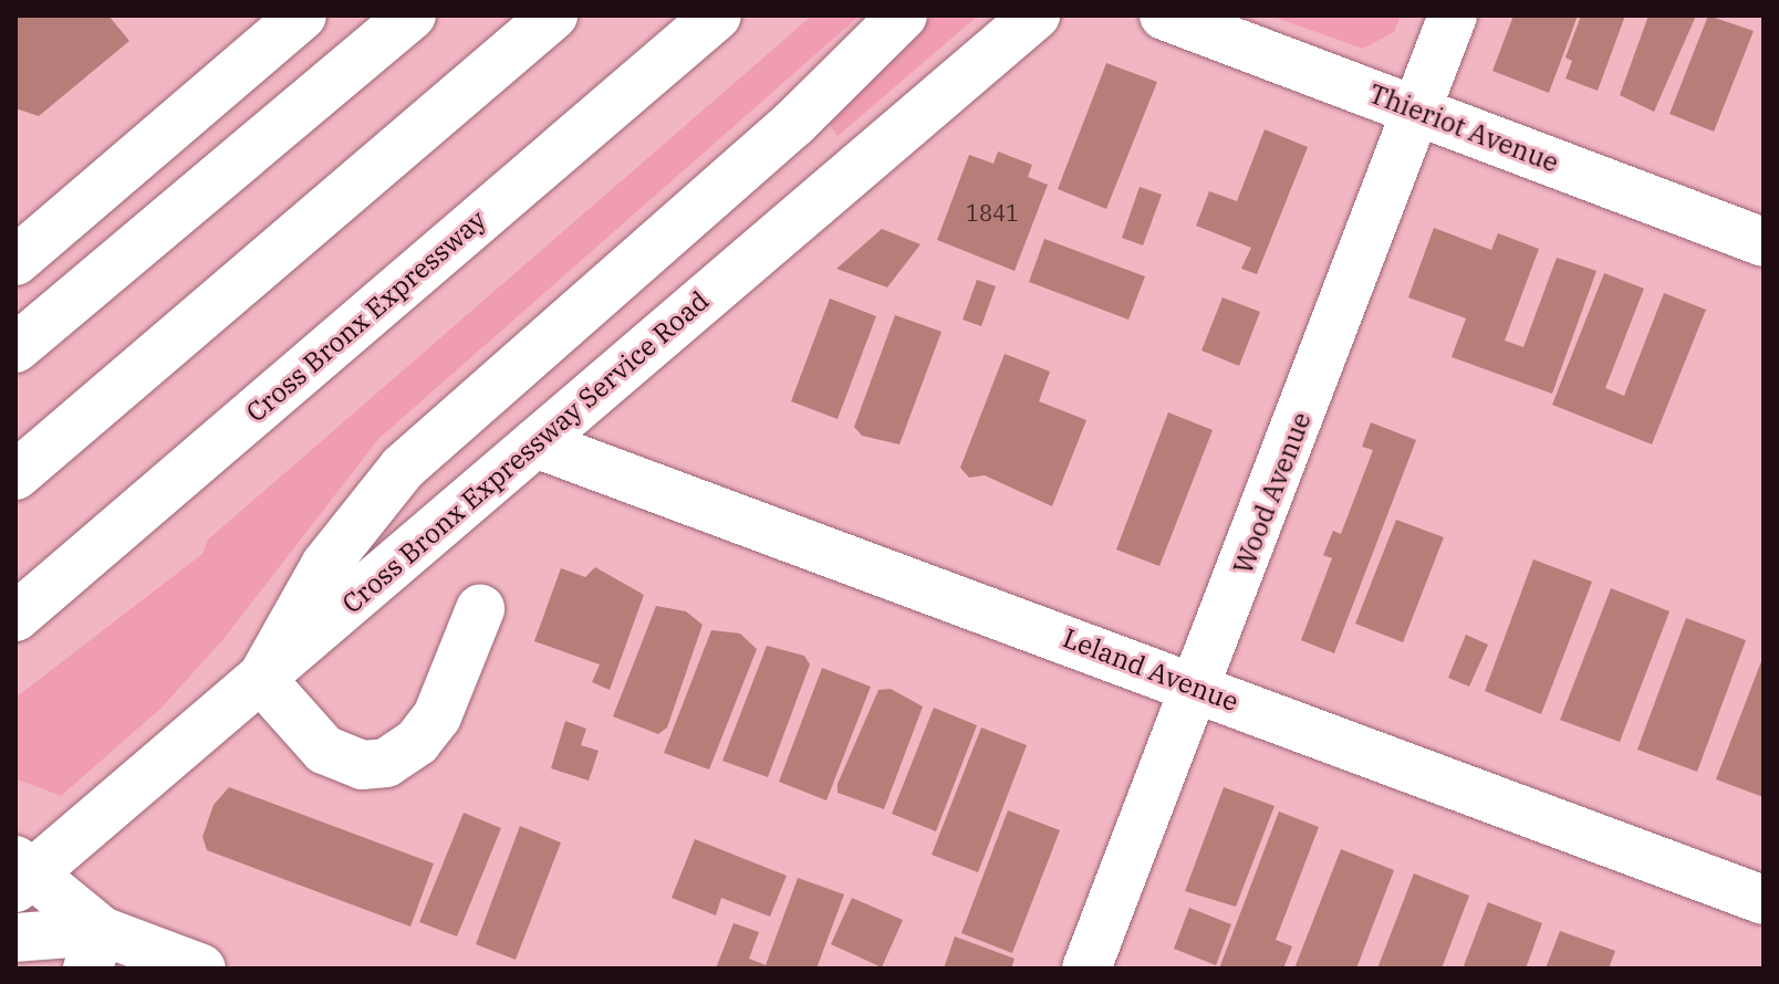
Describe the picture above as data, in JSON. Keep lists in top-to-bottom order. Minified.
{"streets":{"main road":["Thieriot Avenue","Cross Bronx Expressway","Cross Bronx Expressway Service Road","Wood Avenue","Leland Avenue"]},"crossings":[["Thieriot Avenue","Wood Avenue"],["Cross Bronx Expressway Service Road","Leland Avenue"],["Wood Avenue","Leland Avenue"]],"house_numbers":["1841"]}
